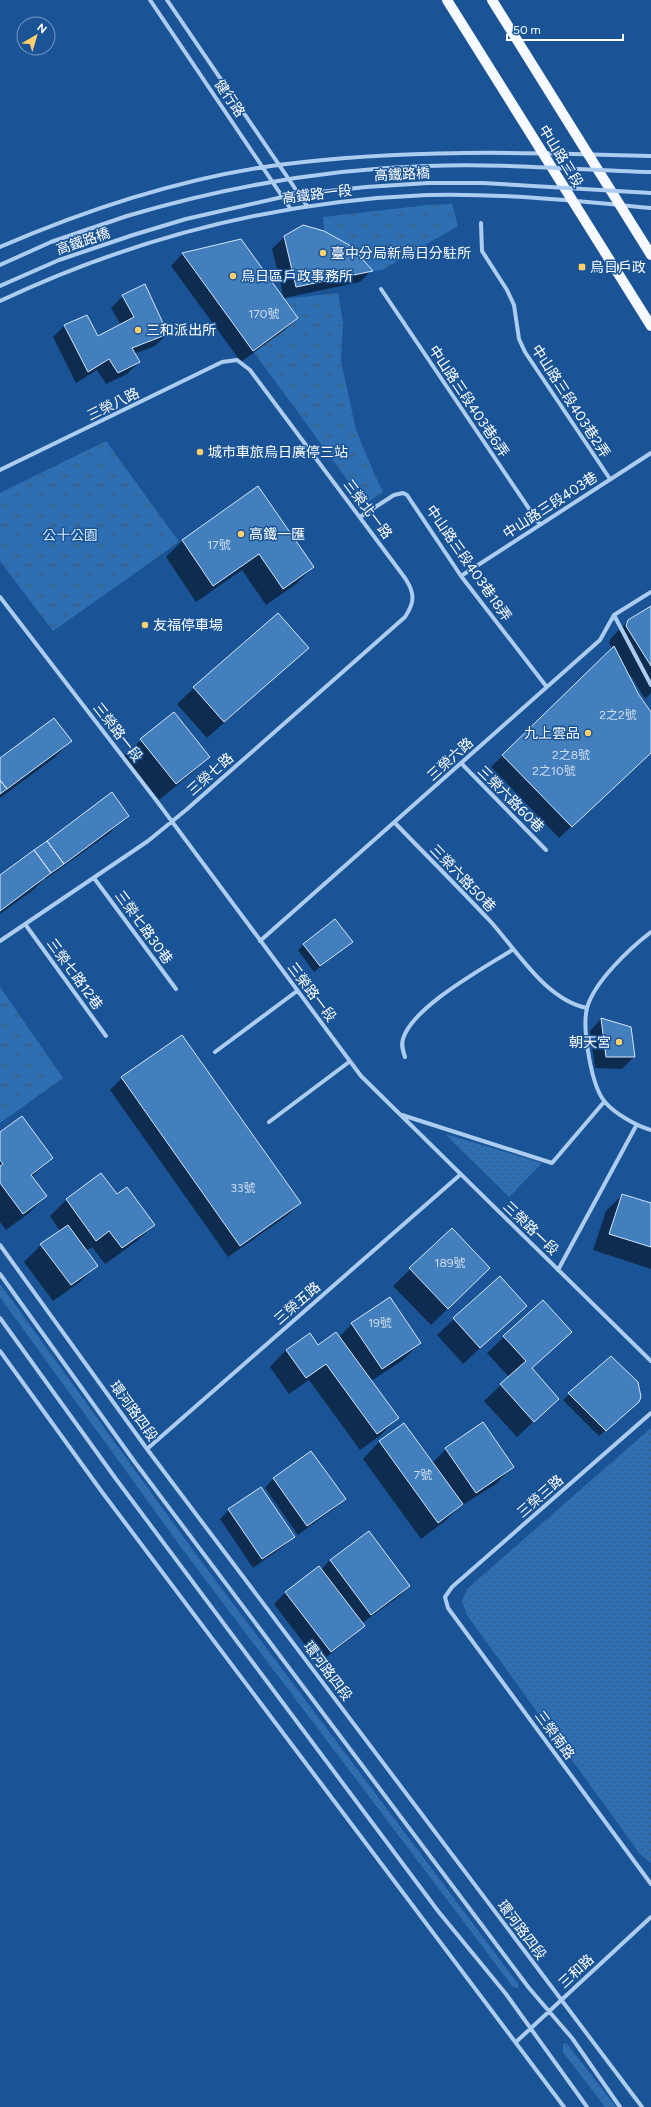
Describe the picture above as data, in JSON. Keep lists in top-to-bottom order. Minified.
{"streets":{"main road":["中山路三段"],"street":["健行路","高鐵路橋","高鐵路一段","中山路三段403巷6弄","中山路三段403巷2弄","三榮八路","中山路三段403巷","三榮北一路","中山路三段403巷18弄","三榮路一段","三榮六路","三榮七路","三榮六路60巷","三榮六路50巷","三榮七路30巷","三榮七路12巷","三榮五路","環河路四段","三榮三路","三榮南路","三和路"]},"crossings":[["健行路","高鐵路一段"],["中山路三段","高鐵路一段"],["中山路三段403巷6弄","中山路三段403巷"],["中山路三段403巷2弄","中山路三段403巷"],["三榮八路","三榮北一路"],["中山路三段403巷","中山路三段403巷18弄"],["三榮北一路","中山路三段403巷18弄"],["三榮北一路","三榮七路"],["中山路三段403巷18弄","三榮六路"],["三榮路一段","三榮六路"],["三榮路一段","三榮七路"],["三榮路一段","三榮五路"],["三榮六路","三榮六路60巷"],["三榮六路","三榮六路50巷"],["三榮七路","三榮七路30巷"],["三榮七路","三榮七路12巷"],["三榮五路","環河路四段"],["環河路四段","三和路"],["三榮三路","三榮南路"]],"parks":["公十公園"],"places":{"other":["臺中分局新烏日分駐所","烏日區戶政事務所","三和派出所","城市車旅烏日廣停三站","高鐵一匯","友福停車場","九上雲品","朝天宮"],"transit":["烏日戶政"]},"house_numbers":["170號","17號","2之2號","2之8號","2之10號","33號","189號","19號","7號"],"scale_bar":"50 m","north":"top right"}
